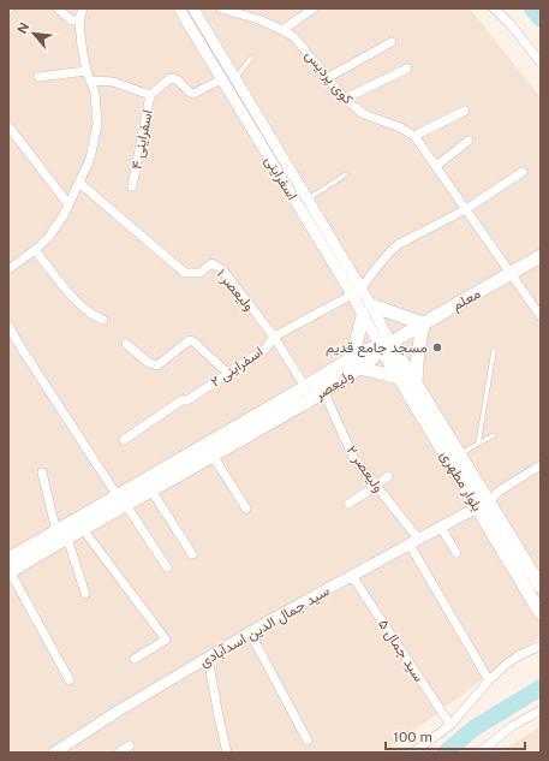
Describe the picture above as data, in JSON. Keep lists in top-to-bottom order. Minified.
{"streets":{"main road":["معلم","ولیعصر","بلوار مطهری"],"street":["کوی پردیس","اسفراینی ۴","اسفراینی","ولیعصر ۱","اسفراینی ۲","ولیعصر ۲","سید جمال الدین اسدآبادی","سید جمال ۵"]},"crossings":[["کوی پردیس","معلم"],["اسفراینی ۴","اسفراینی"],["اسفراینی","معلم"],["اسفراینی","اسفراینی ۲"],["اسفراینی","ولیعصر"],["اسفراینی","بلوار مطهری"],["ولیعصر ۱","اسفراینی ۲"],["ولیعصر ۱","ولیعصر"],["معلم","ولیعصر"],["معلم","بلوار مطهری"],["ولیعصر","ولیعصر ۲"],["ولیعصر","بلوار مطهری"],["ولیعصر ۲","سید جمال الدین اسدآبادی"],["بلوار مطهری","سید جمال الدین اسدآبادی"],["سید جمال الدین اسدآبادی","سید جمال ۵"]],"places":["مسجد جامع قدیم"],"scale_bar":"100 m","north":"top left"}
